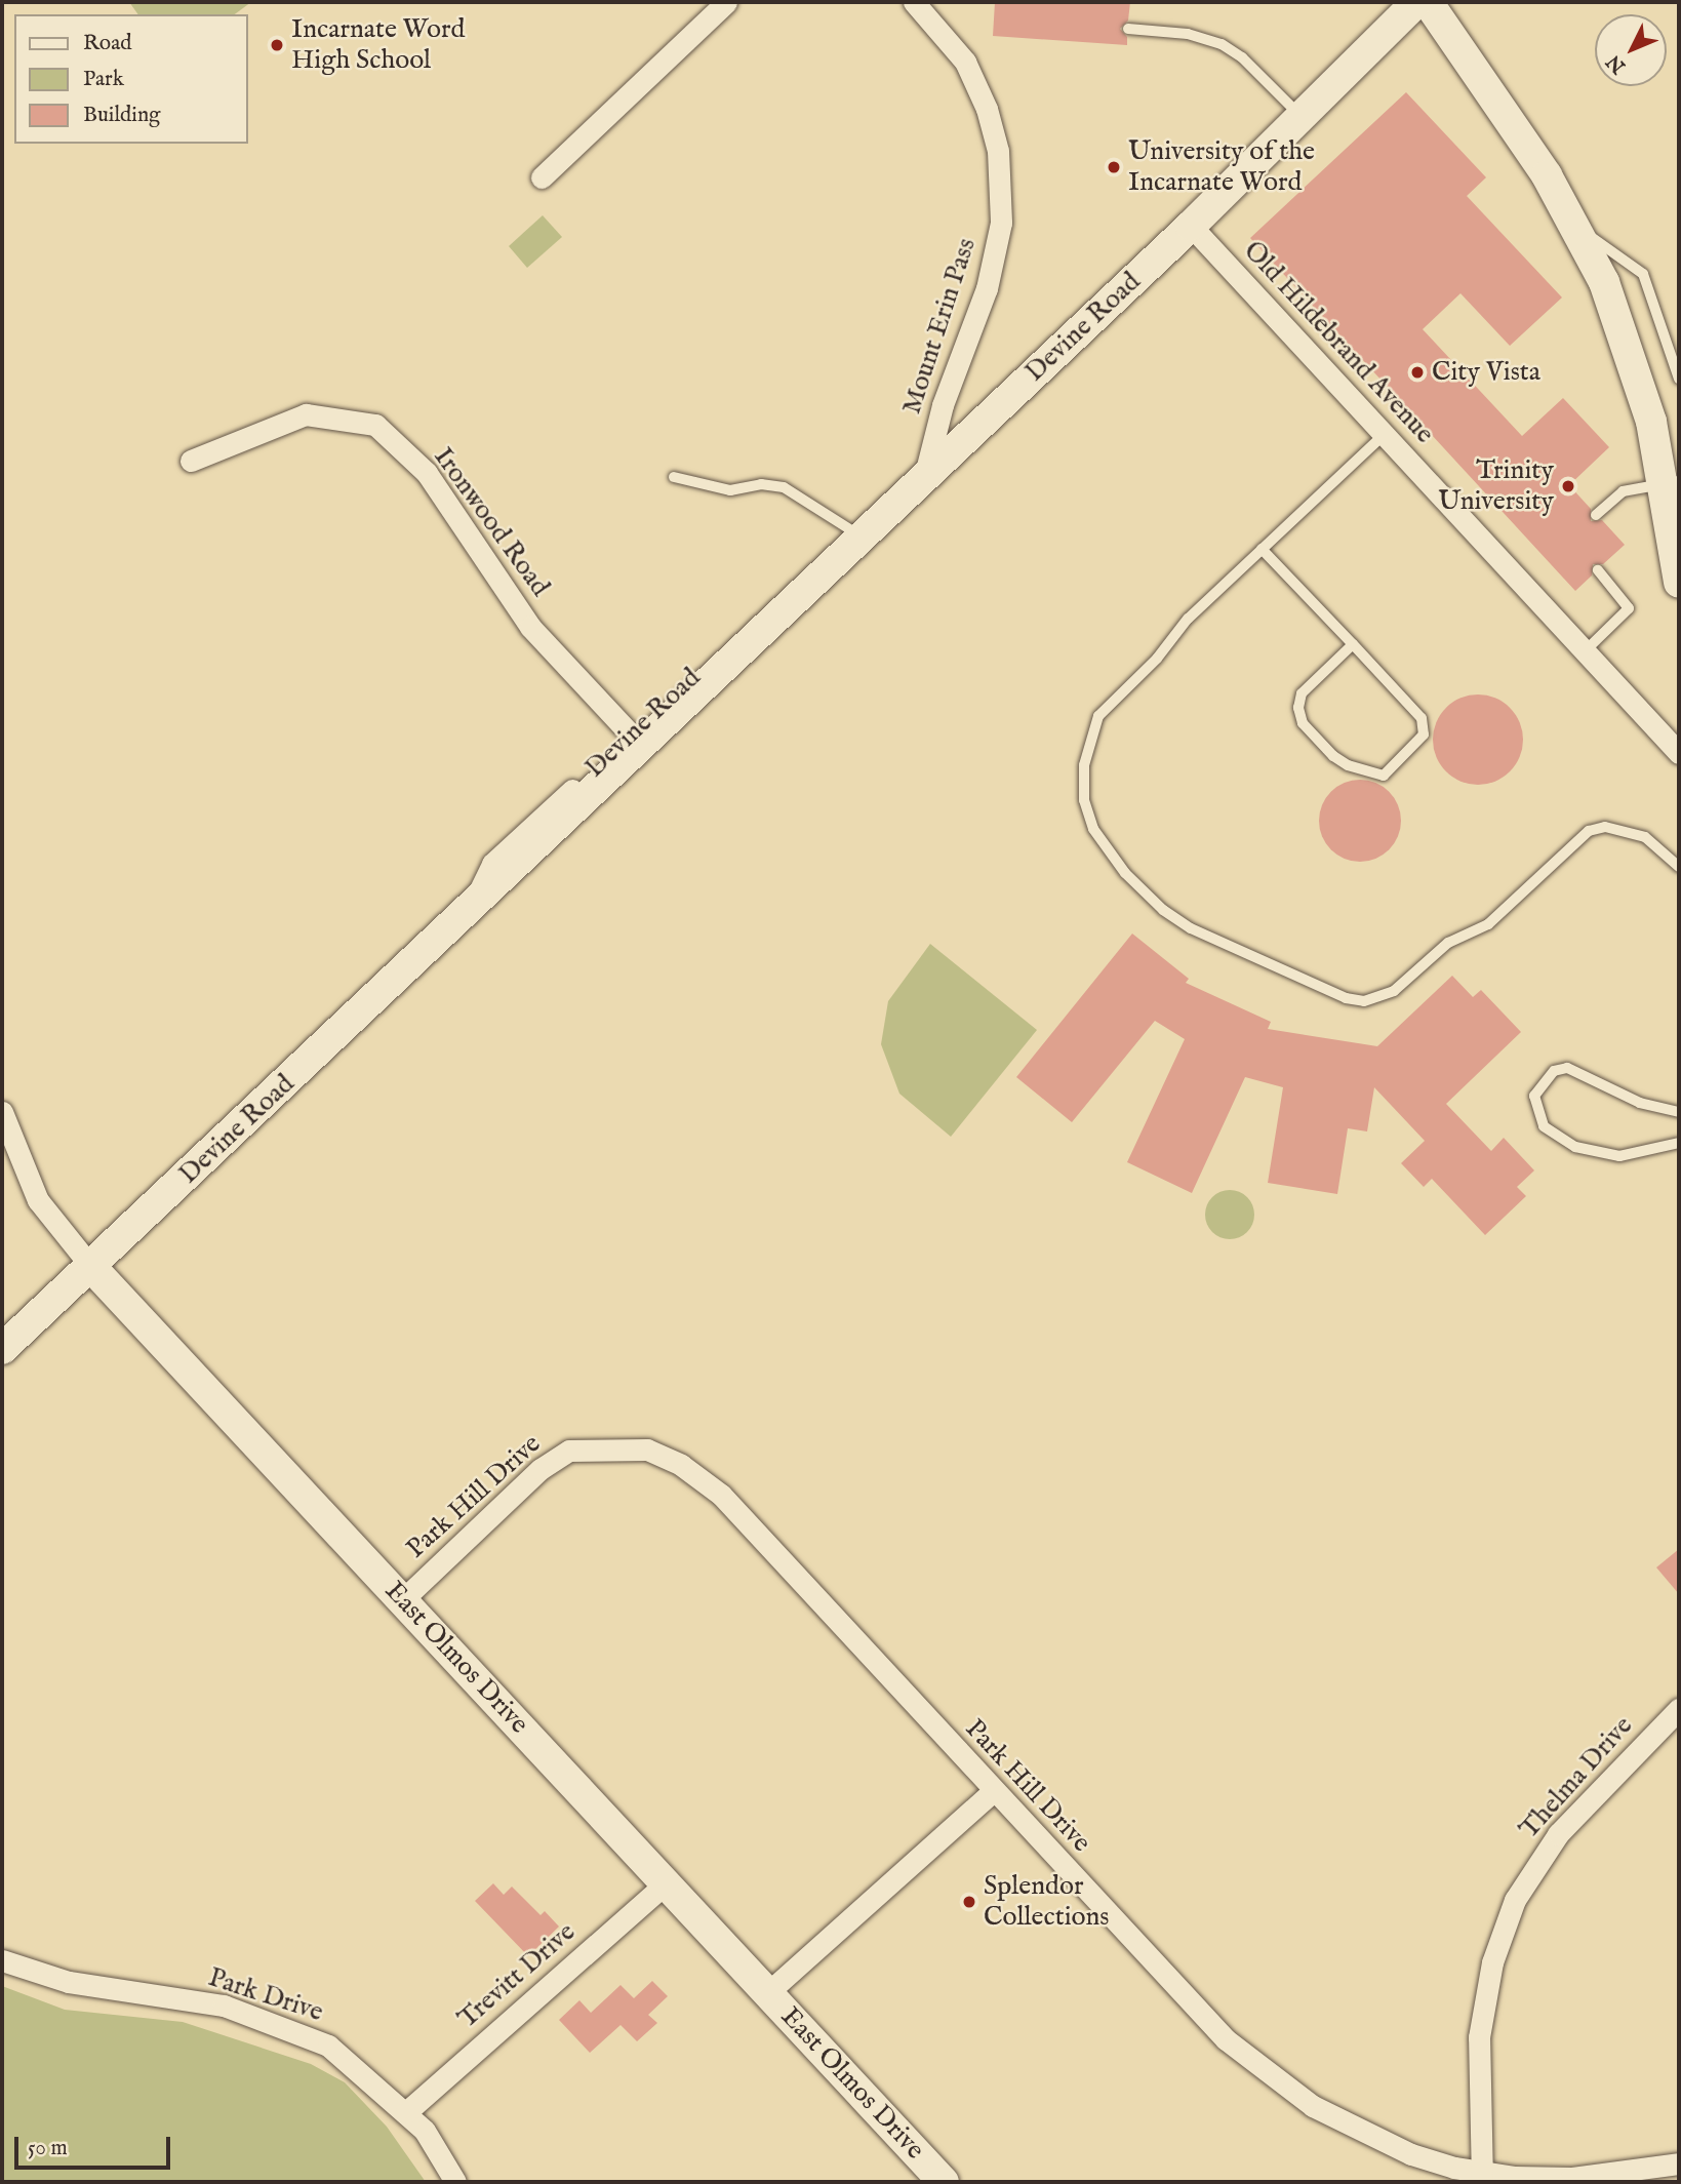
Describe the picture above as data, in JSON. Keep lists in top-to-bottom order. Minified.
{"streets":{"street":["Mount Erin Pass","Devine Road","Old Hildebrand Avenue","Ironwood Road","Park Hill Drive","East Olmos Drive","Thelma Drive","Trevitt Drive","Park Drive"]},"crossings":[["Mount Erin Pass","Devine Road"],["Devine Road","Old Hildebrand Avenue"],["Devine Road","Ironwood Road"],["Devine Road","East Olmos Drive"],["Park Hill Drive","East Olmos Drive"],["Park Hill Drive","Thelma Drive"],["East Olmos Drive","Trevitt Drive"],["Trevitt Drive","Park Drive"]],"places":["Incarnate Word High School","University of the Incarnate Word","City Vista","Trinity University","Splendor Collections"],"legend":["Road","Park","Building"],"scale_bar":"50 m","north":"bottom left"}
